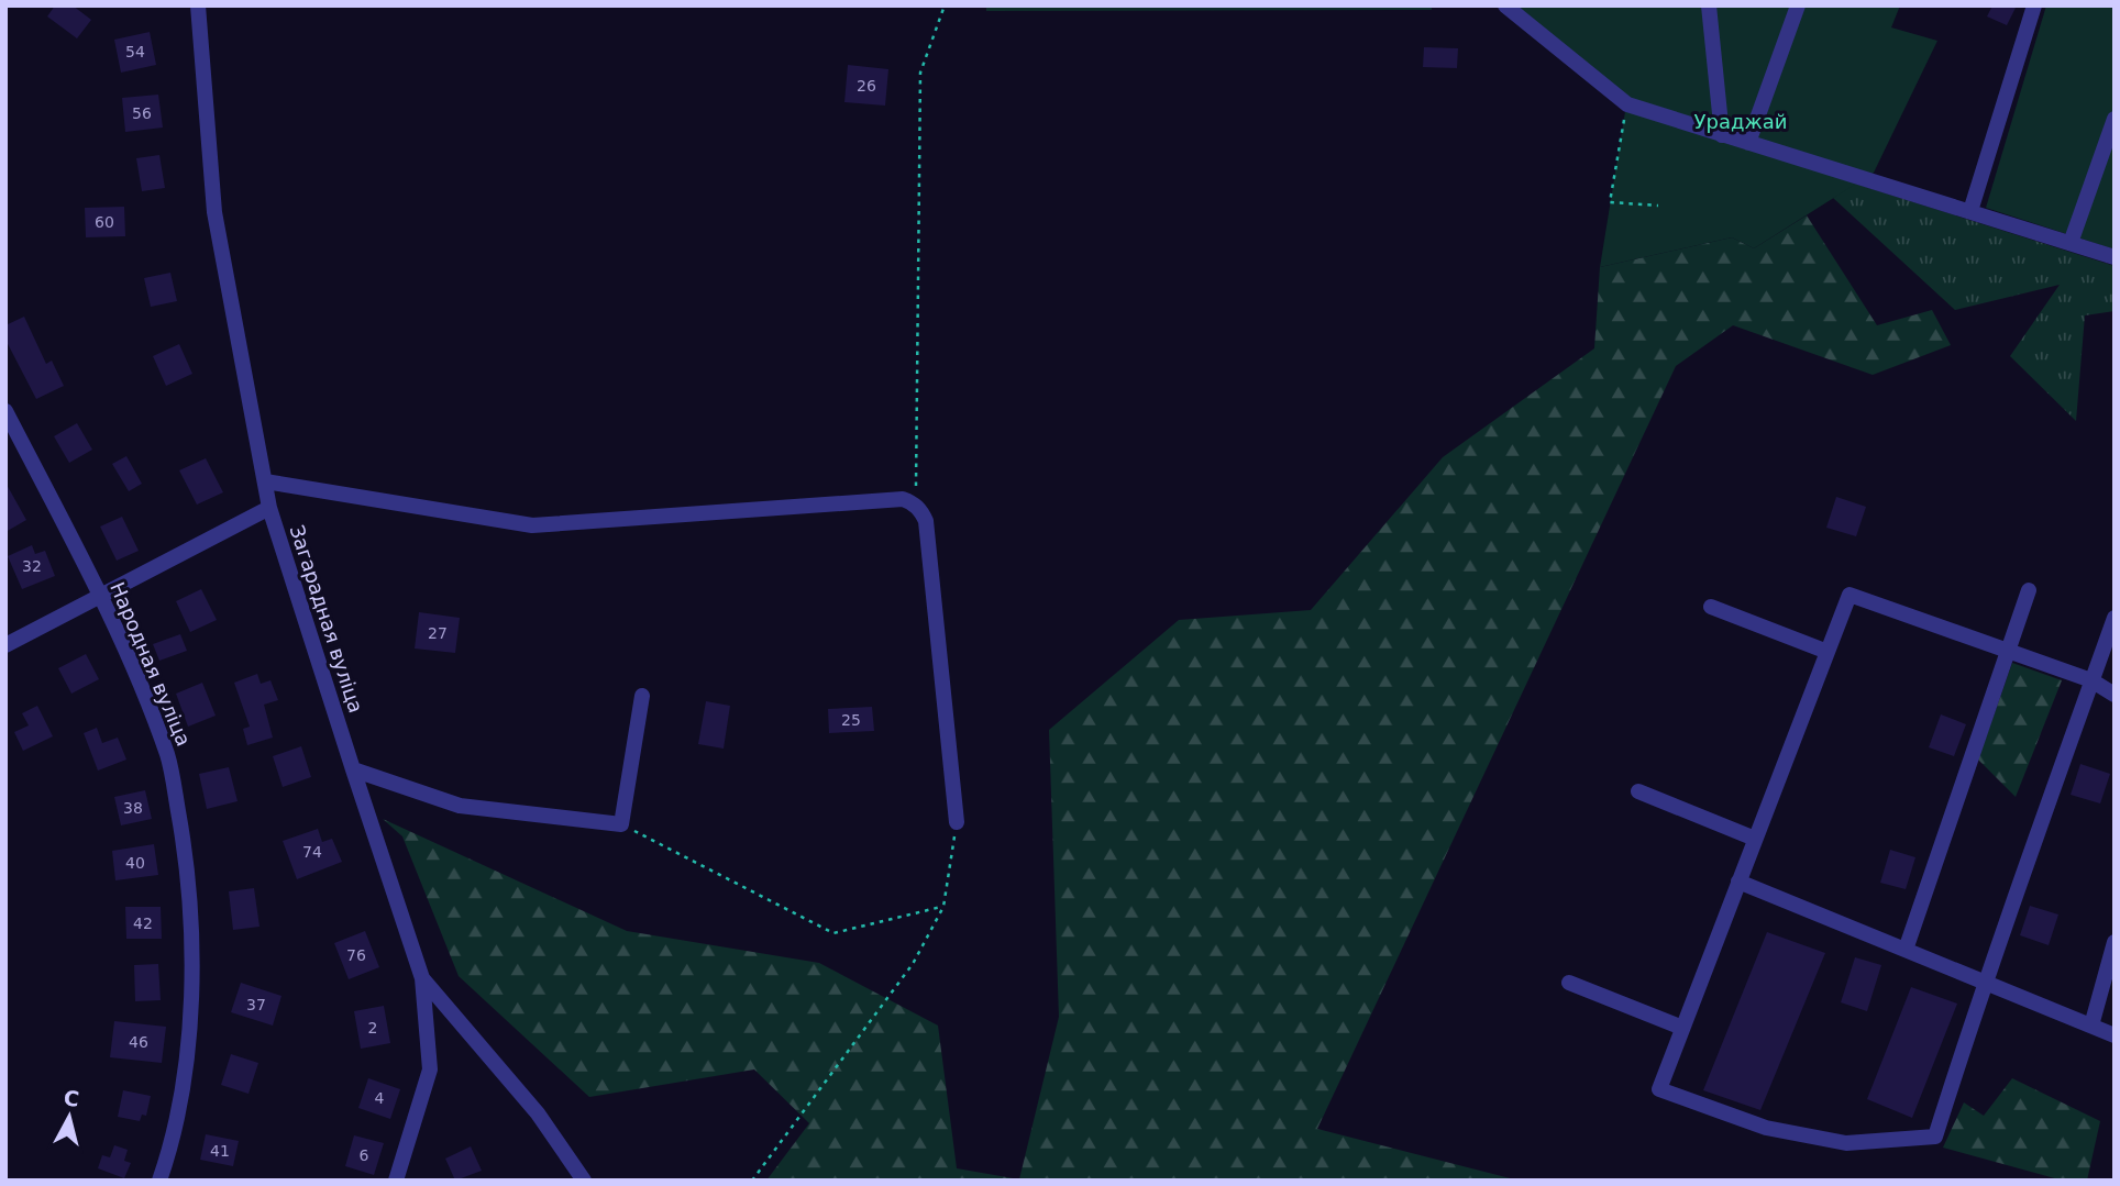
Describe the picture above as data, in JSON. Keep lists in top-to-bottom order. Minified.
{"streets":{"street":["Загарадная вуліца","Народная вуліца"]},"parks":["Ураджай"],"house_numbers":["54","26","56","60","32","27","25","38","74","40","42","76","37","2","46","4","41","6"],"north":"top"}
